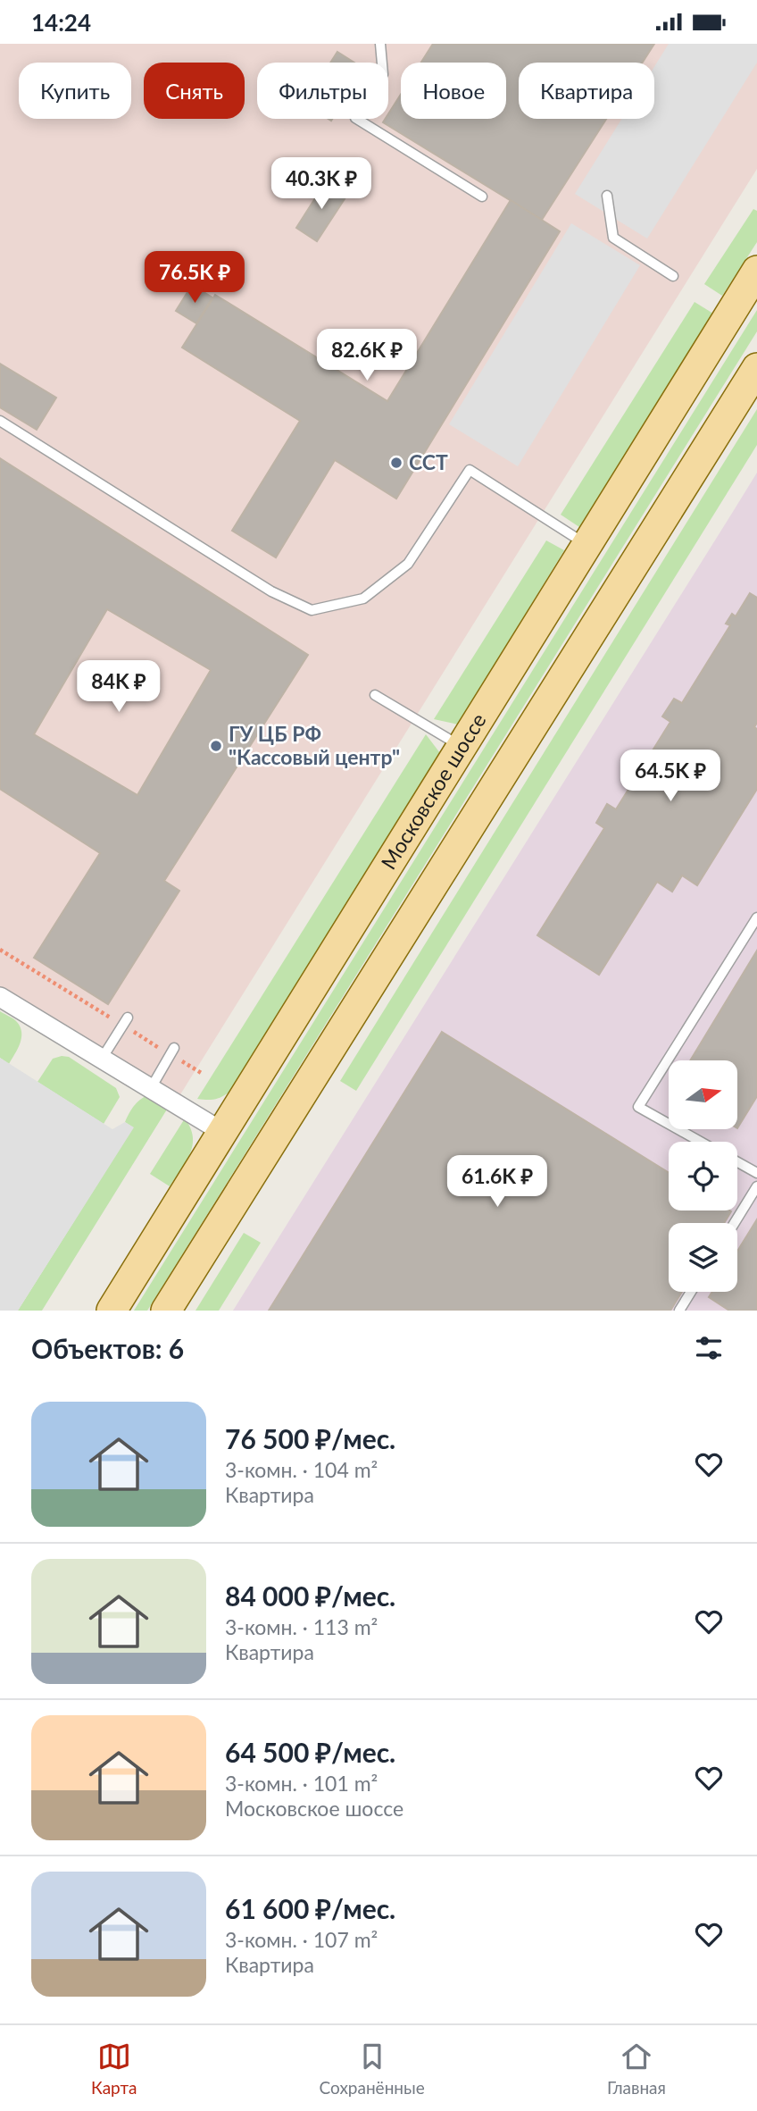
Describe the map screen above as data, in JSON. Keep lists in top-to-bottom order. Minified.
{"streets":{"main road":["Московское шоссе"]},"places":["ССТ","ГУ ЦБ РФ \"Кассовый центр\""],"north":"right","page":{"status":"14:24","chip":["Купить","Снять","Фильтры","Новое","Квартира"],"price":["40.3K ₽","76.5K ₽","82.6K ₽","84K ₽","64.5K ₽","61.6K ₽"],"heading":"Объектов: 6","list":[{"name":"76 500 ₽/мес.","note":"3-комн. · 104 m² · Квартира"},{"name":"84 000 ₽/мес.","note":"3-комн. · 113 m² · Квартира"},{"name":"64 500 ₽/мес.","note":"3-комн. · 101 m² · Московское шоссе"},{"name":"61 600 ₽/мес.","note":"3-комн. · 107 m² · Квартира"}],"tabs":["Карта","Сохранённые","Главная"]}}
